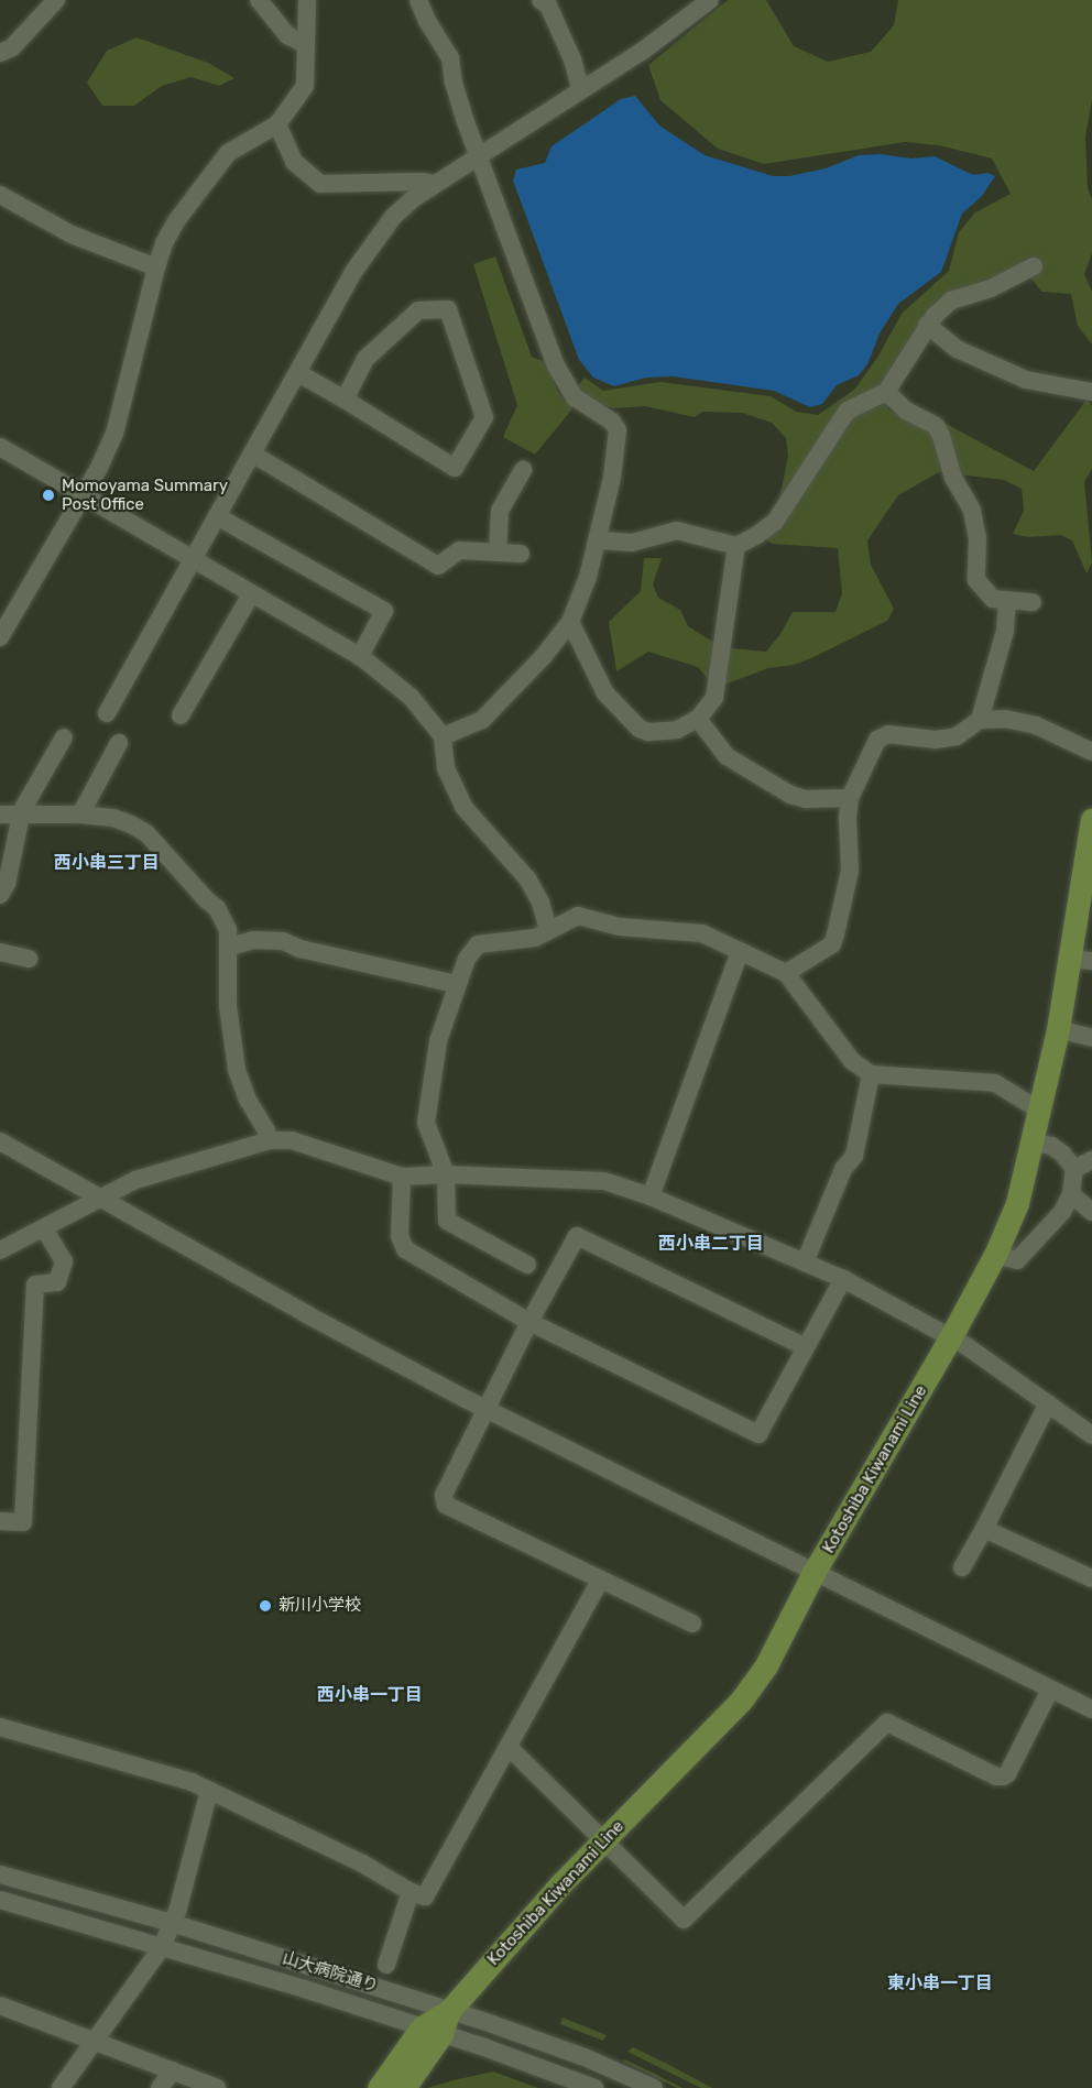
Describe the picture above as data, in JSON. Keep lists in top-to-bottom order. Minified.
{"streets":{"main road":["Kotoshiba Kiwanami Line"],"street":["山大病院通り"]},"crossings":[["Kotoshiba Kiwanami Line","山大病院通り"]],"districts":["西小串三丁目","西小串二丁目","西小串一丁目","東小串一丁目"],"places":["Momoyama Summary Post Office","新川小学校"]}
